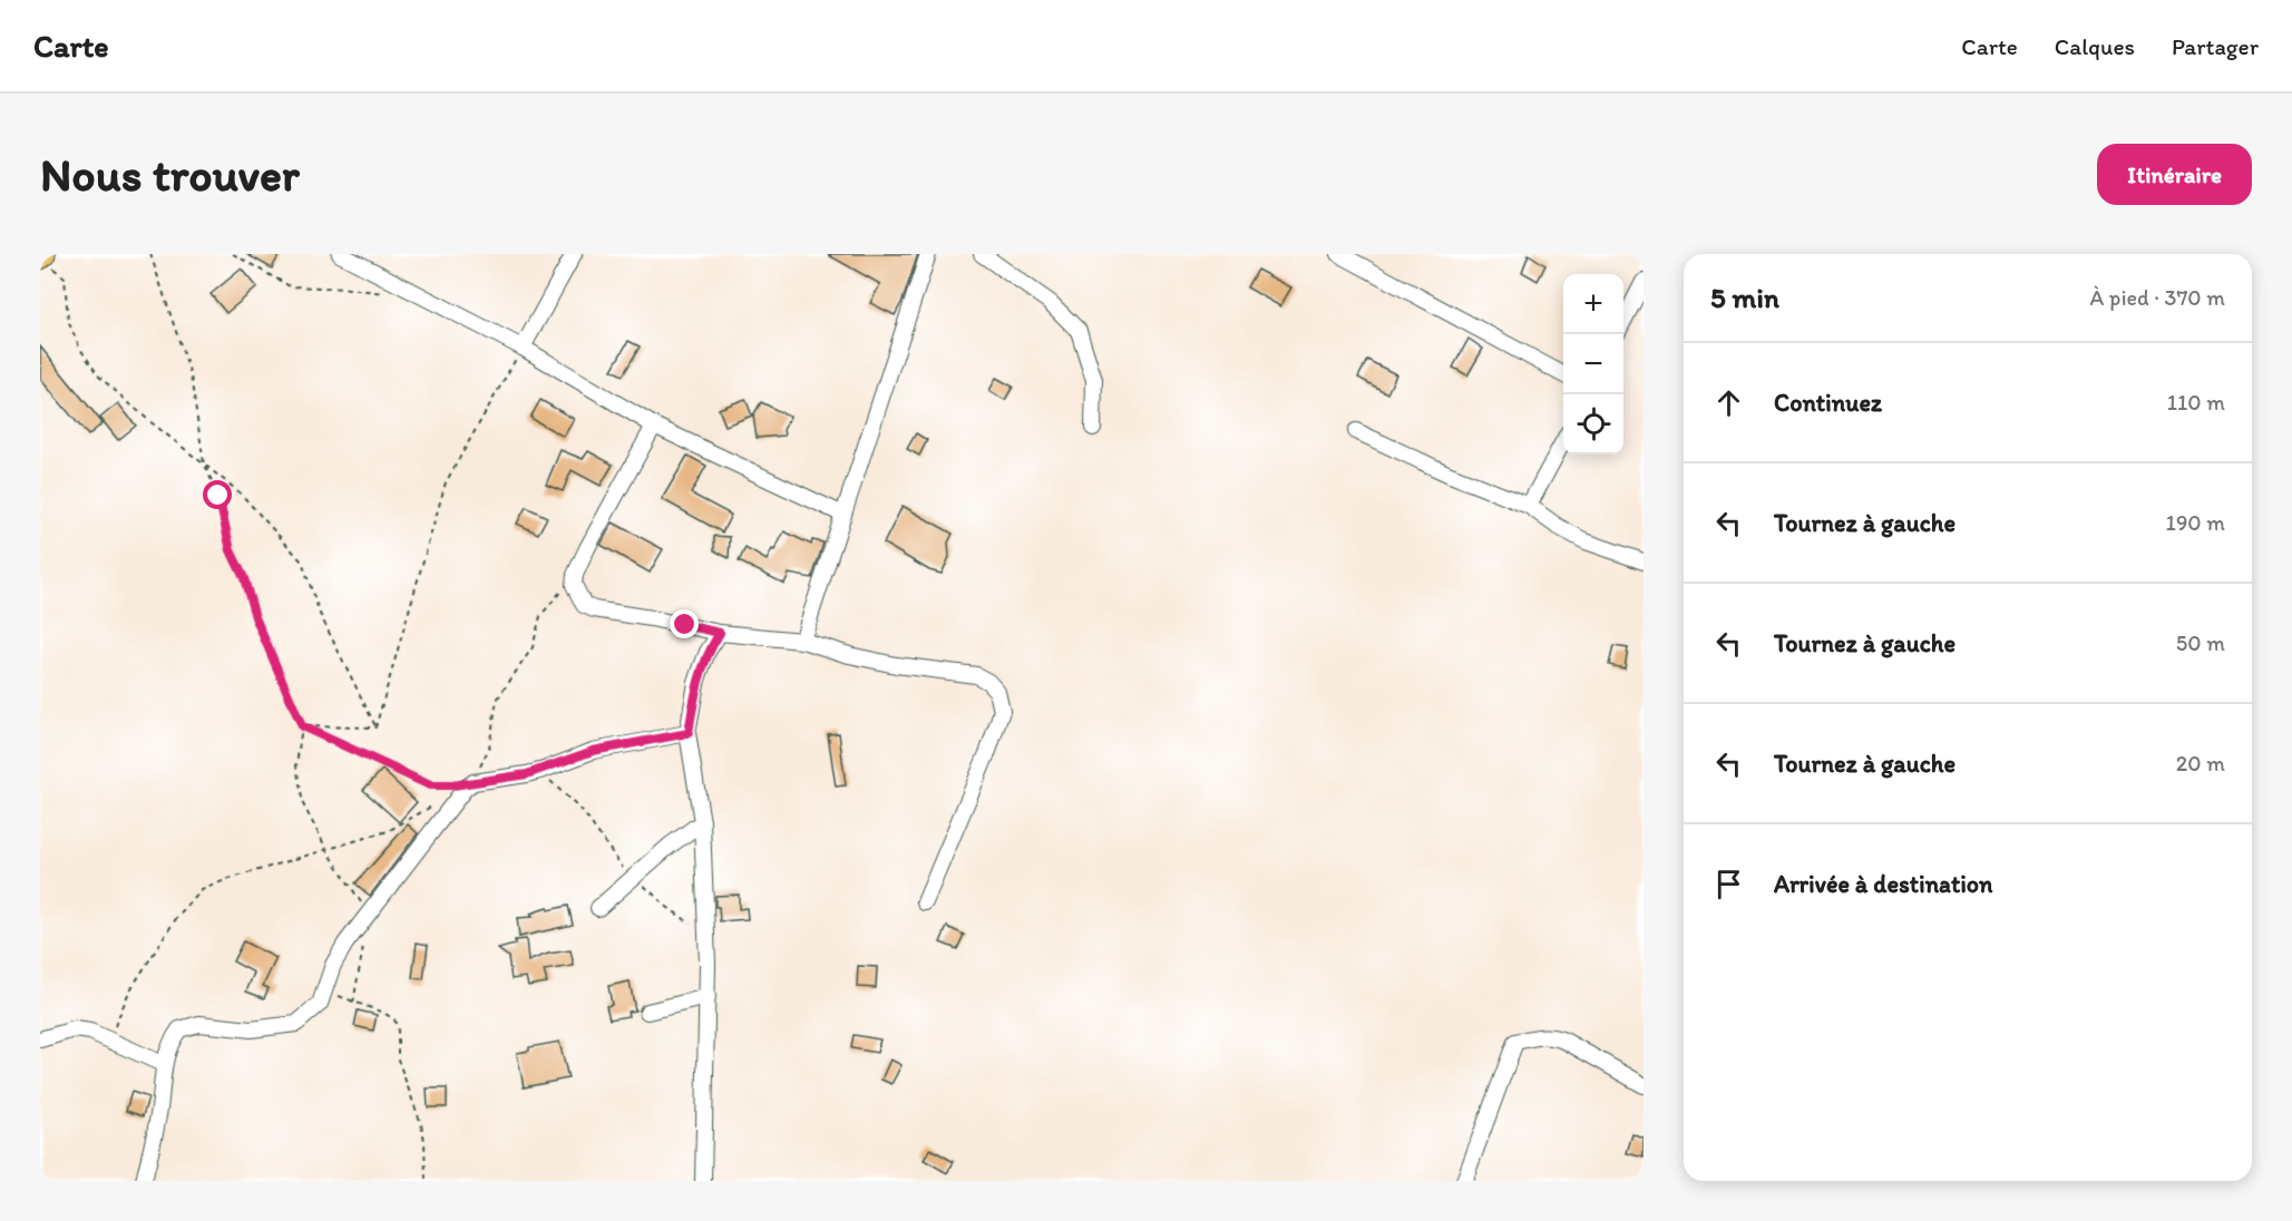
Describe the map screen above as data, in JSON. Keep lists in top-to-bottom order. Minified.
{"page":{"header":"Carte","nav":["Carte","Calques","Partager"],"buttons":"Itinéraire","title":"Nous trouver","heading":["5 min","À pied · 370 m"],"map_buttons":["+","−"],"list":[["Continuez","110 m"],["Tournez à gauche","190 m"],["Tournez à gauche","50 m"],["Tournez à gauche","20 m"],"Arrivée à destination"]}}
